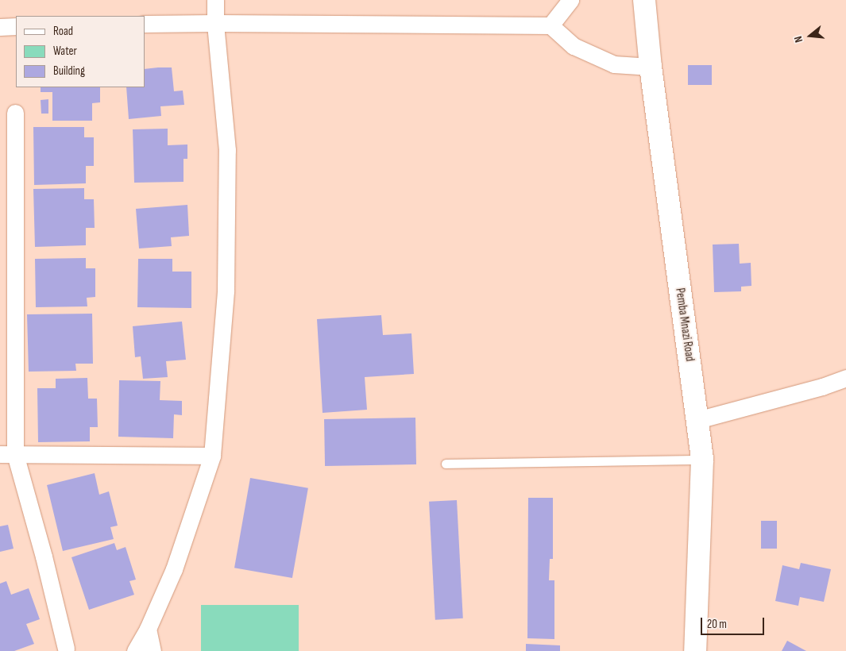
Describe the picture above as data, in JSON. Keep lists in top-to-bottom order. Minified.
{"streets":{"main road":["Pemba Mnazi Road"]},"legend":["Road","Water","Building"],"scale_bar":"20 m","north":"left"}
